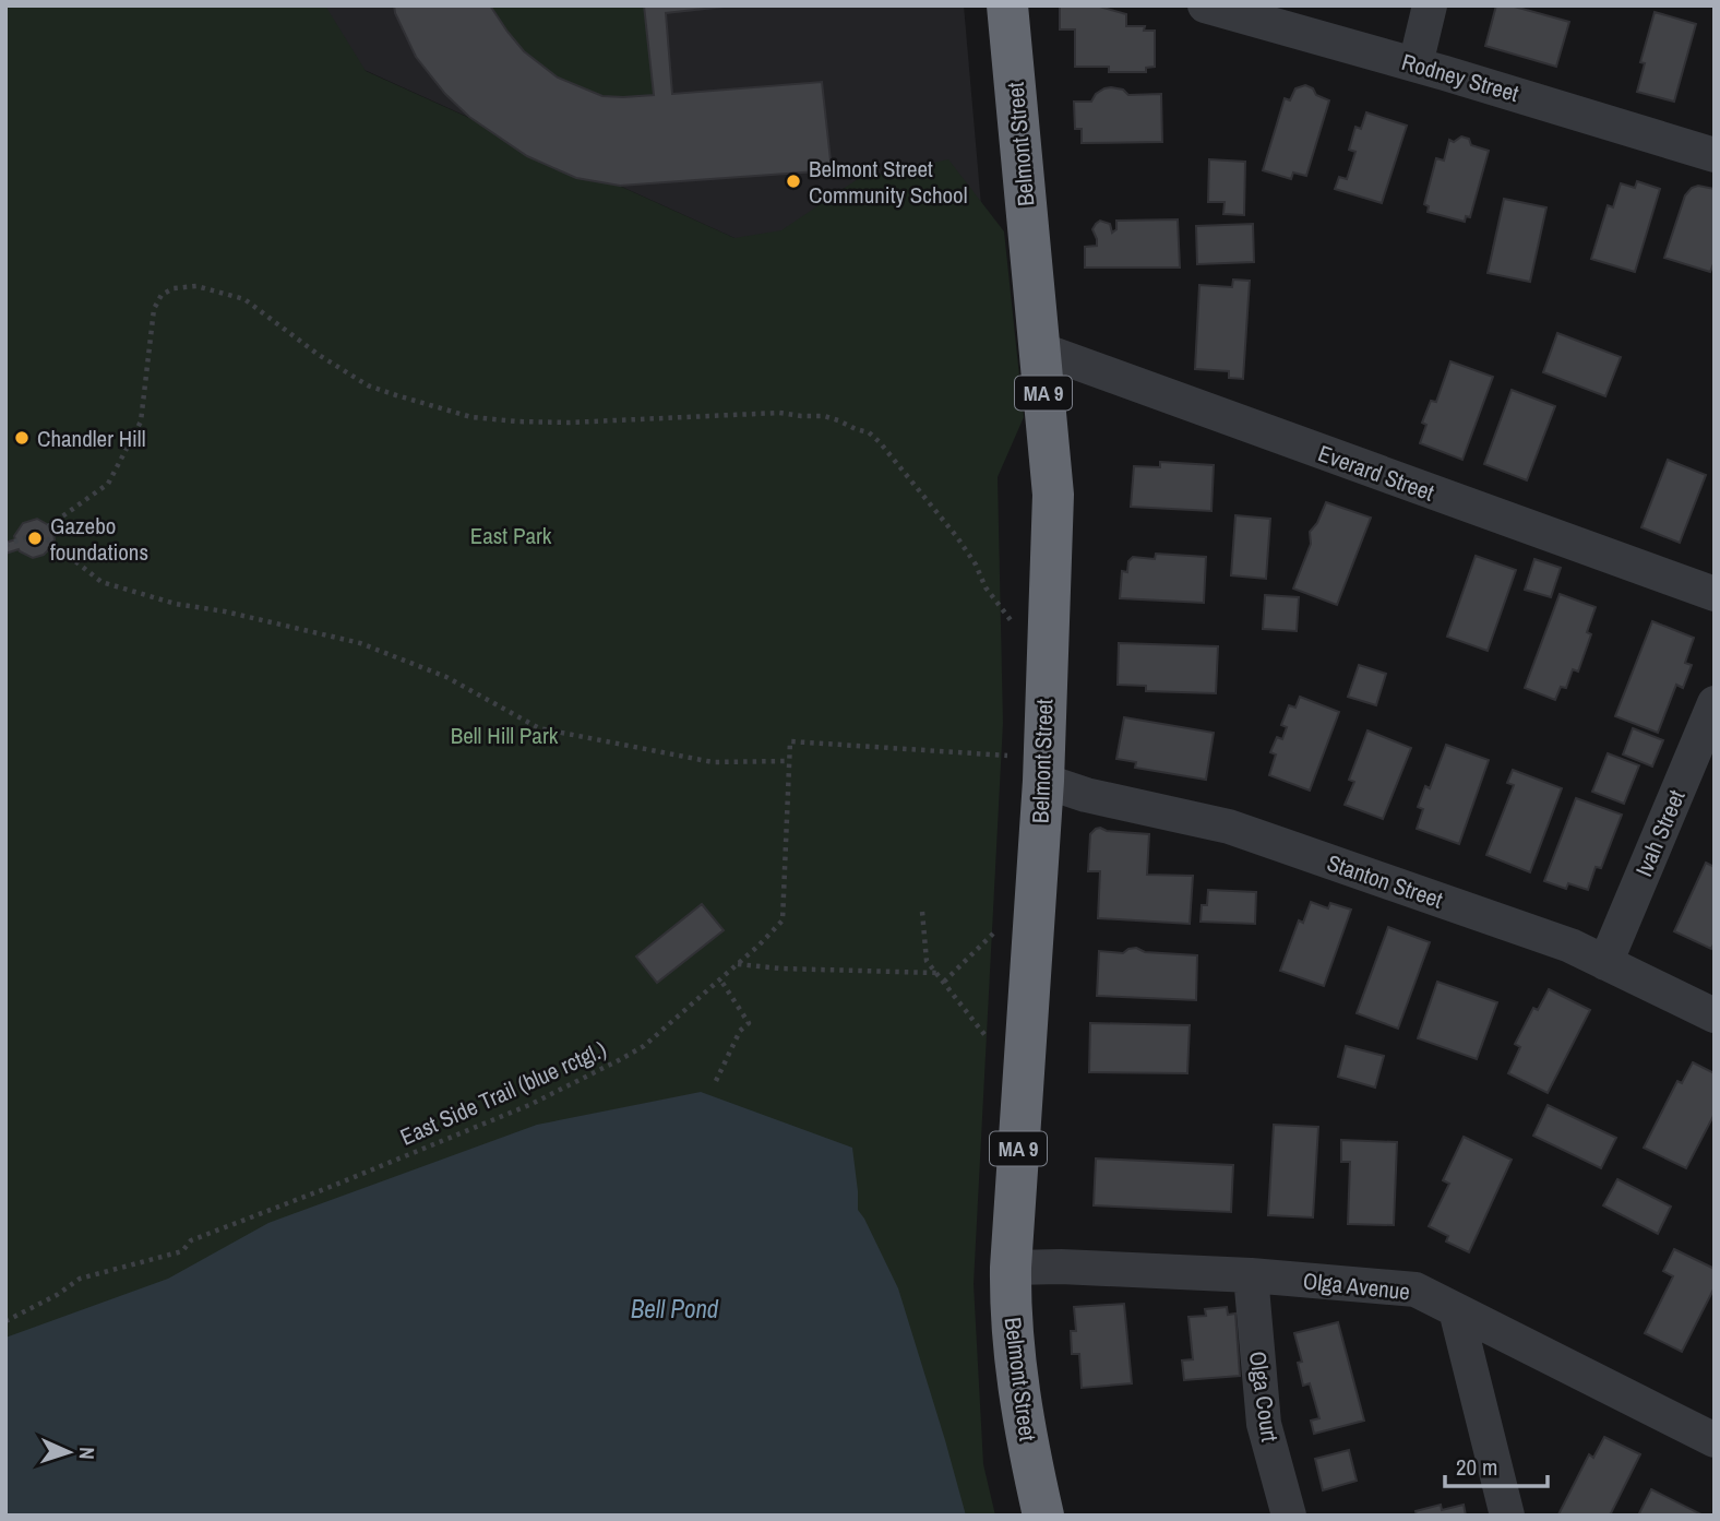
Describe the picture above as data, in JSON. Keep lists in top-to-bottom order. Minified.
{"streets":{"highway":["Belmont Street","MA 9"],"street":["Rodney Street","Everard Street","Ivah Street","Stanton Street","Olga Avenue","Olga Court"],"path":["East Side Trail (blue rctgl.)"]},"crossings":[["Belmont Street","Everard Street"],["Belmont Street","Stanton Street"],["Belmont Street","Olga Avenue"],["Ivah Street","Stanton Street"],["Olga Avenue","Olga Court"]],"water":["Bell Pond"],"parks":["East Park","Bell Hill Park"],"places":["Belmont Street Community School","Chandler Hill","Gazebo foundations"],"scale_bar":"20 m","north":"right"}
